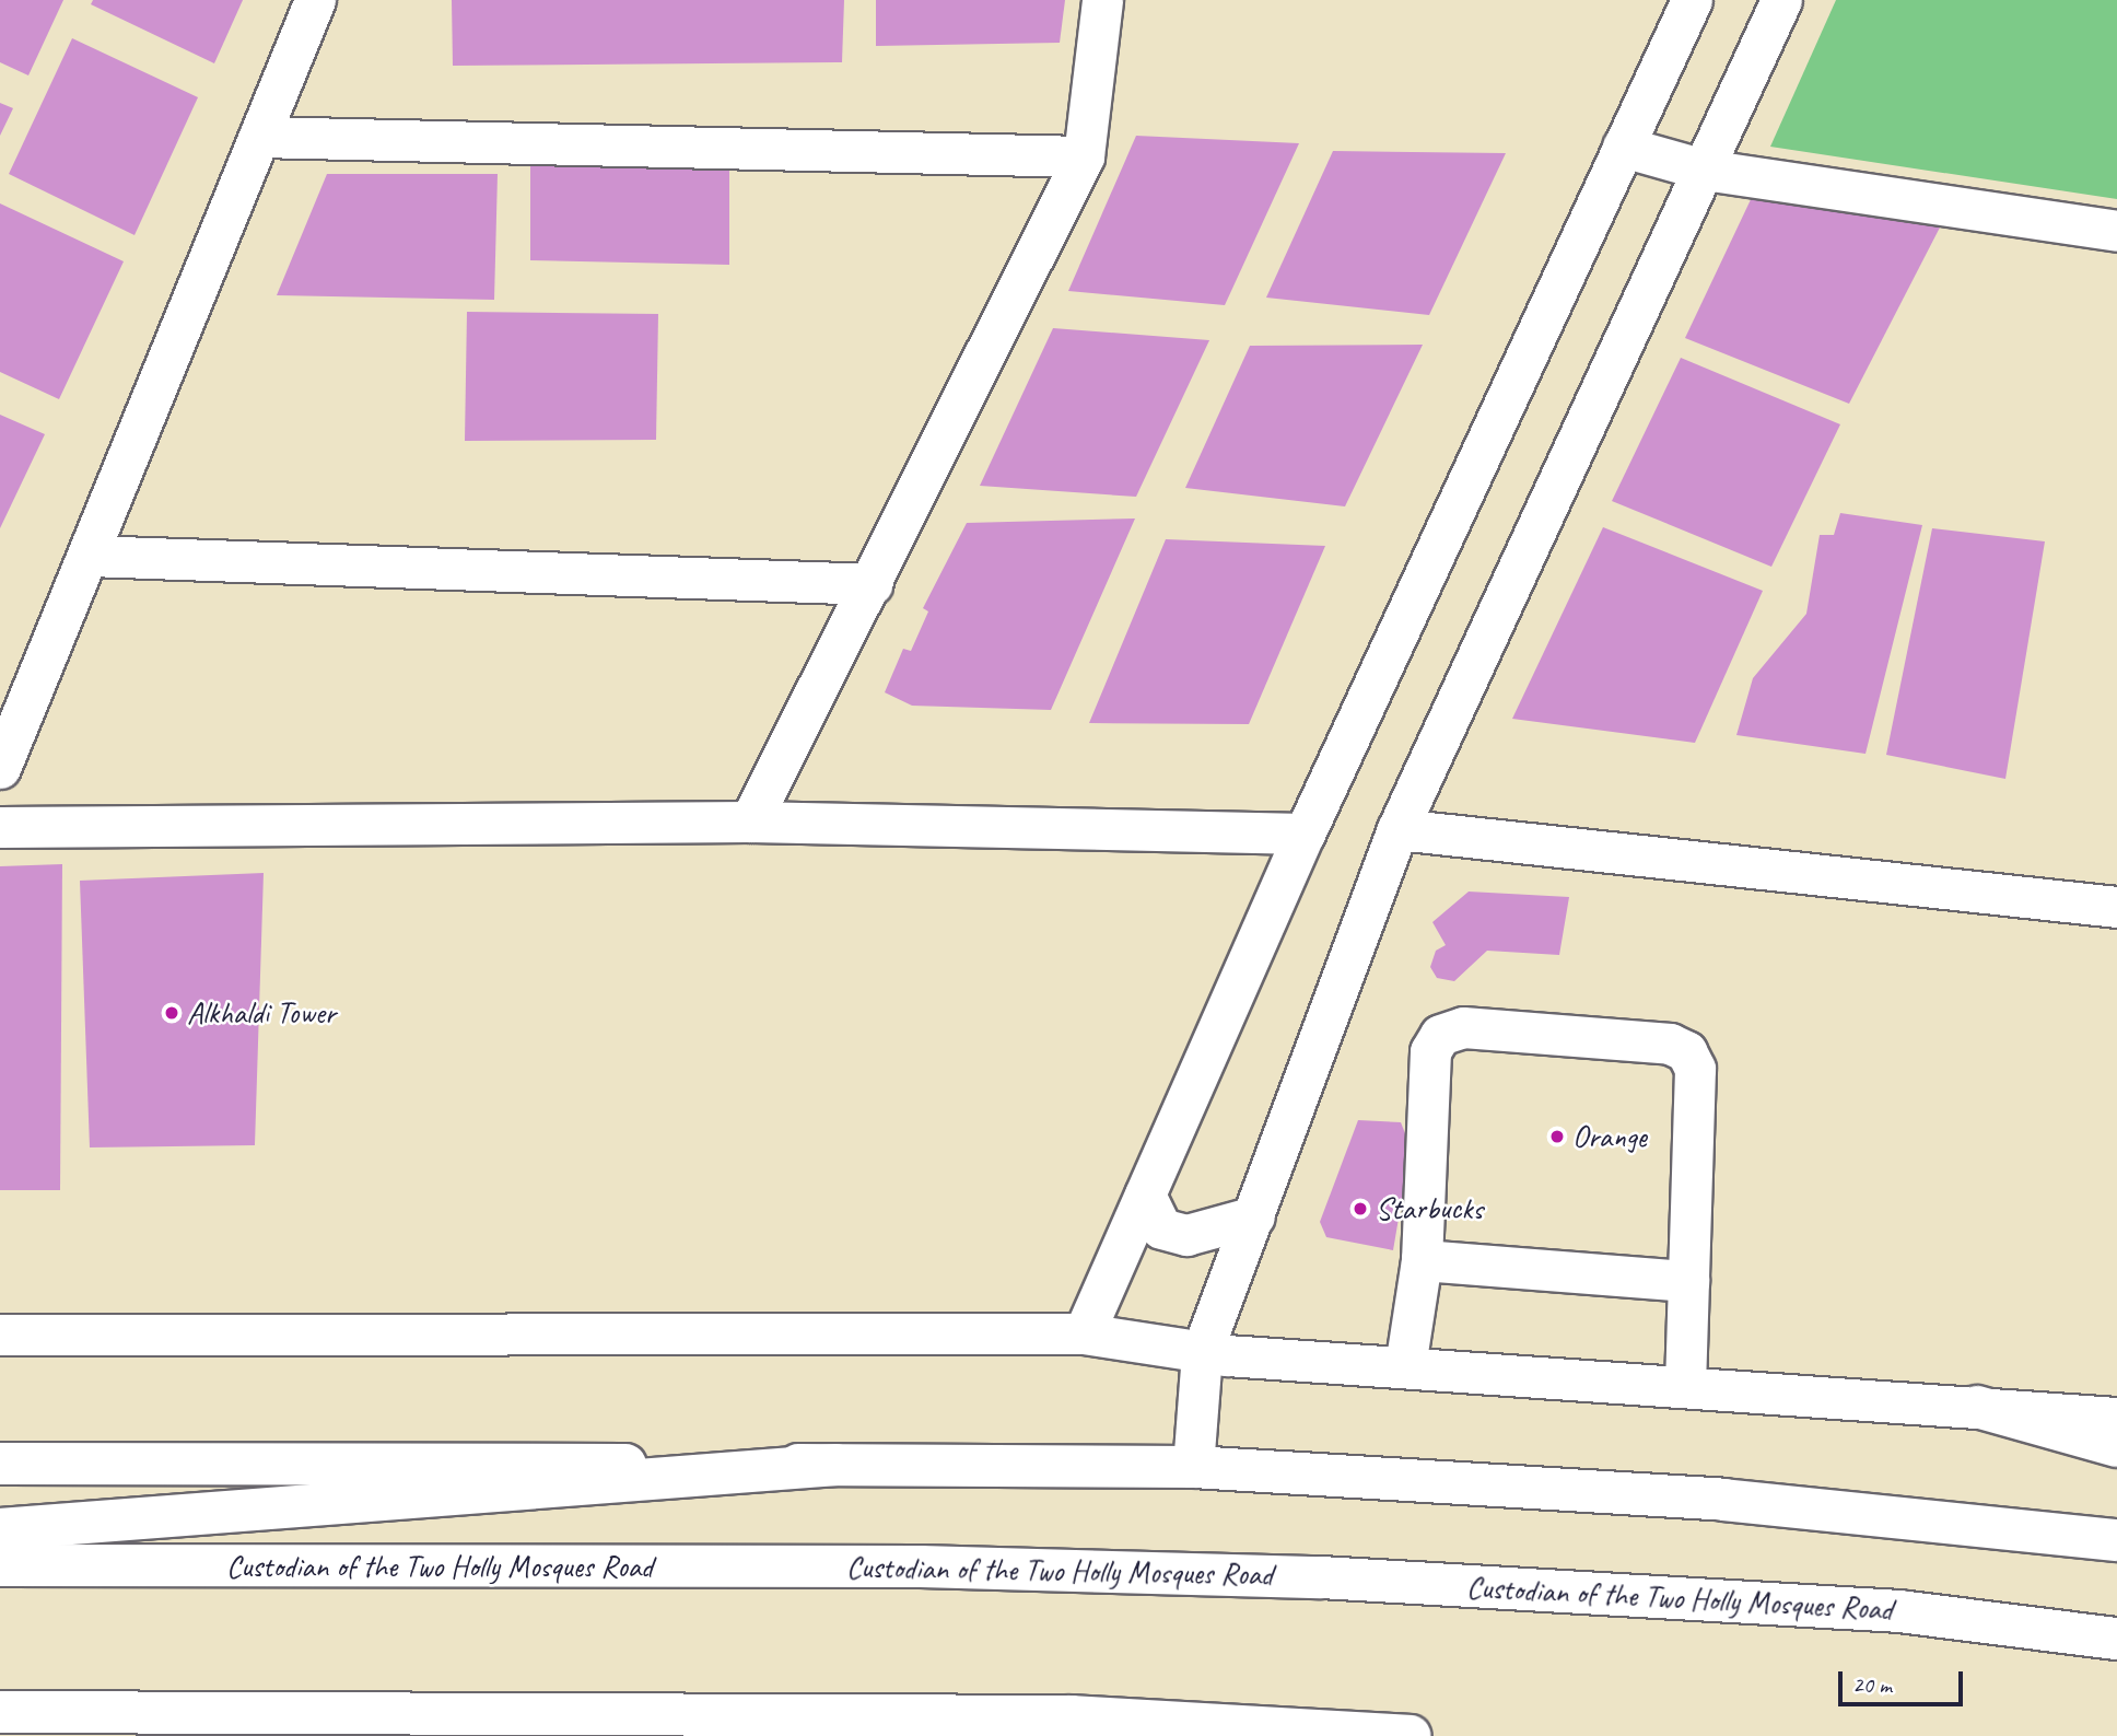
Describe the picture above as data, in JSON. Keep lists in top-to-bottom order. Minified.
{"streets":{"main road":["Custodian of the Two Holly Mosques Road"]},"places":["Alkhaldi Tower","Orange","Starbucks"],"scale_bar":"20 m"}
